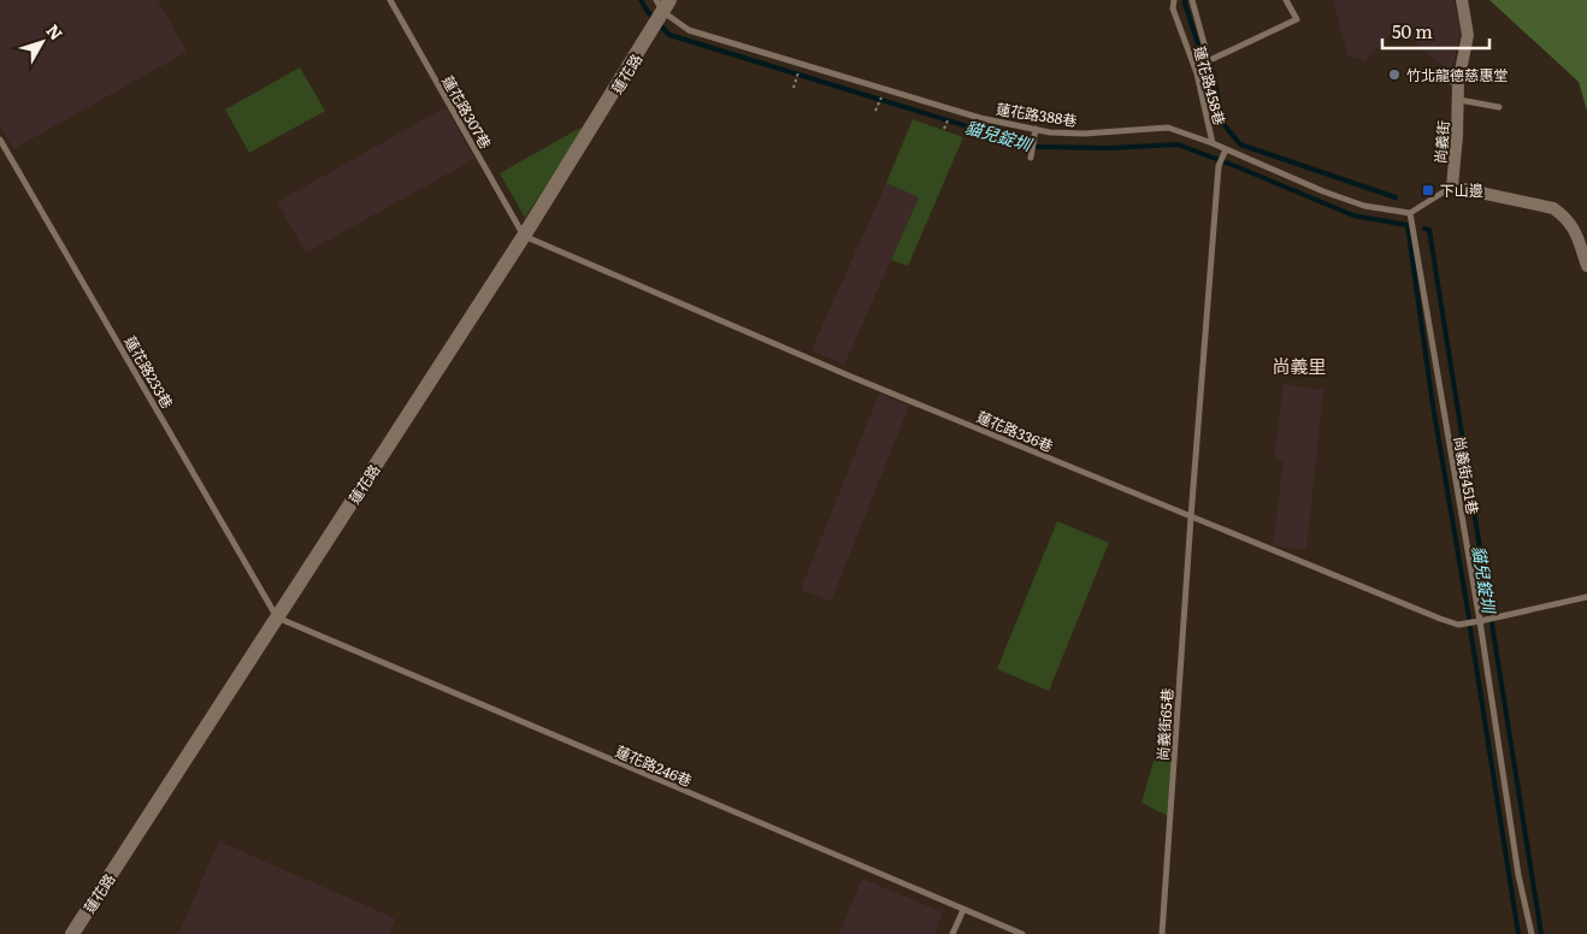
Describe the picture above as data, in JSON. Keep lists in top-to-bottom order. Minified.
{"streets":{"street":["蓮花路","尚義街"],"lane":["蓮花路458巷","蓮花路307巷","蓮花路388巷","蓮花路233巷","蓮花路336巷","尚義街451巷","尚義街65巷","蓮花路246巷"]},"crossings":[["蓮花路","蓮花路307巷"],["蓮花路","蓮花路388巷"],["蓮花路","蓮花路233巷"],["蓮花路","蓮花路336巷"],["蓮花路","蓮花路246巷"],["蓮花路458巷","蓮花路388巷"],["蓮花路307巷","蓮花路336巷"],["蓮花路388巷","尚義街451巷"],["蓮花路388巷","尚義街65巷"],["蓮花路233巷","蓮花路246巷"],["蓮花路336巷","尚義街451巷"],["蓮花路336巷","尚義街65巷"]],"districts":["尚義里"],"water":["貓兒錠圳"],"places":{"other":["竹北龍德慈惠堂"],"transit":["下山邊"]},"scale_bar":"50 m","north":"top right"}
